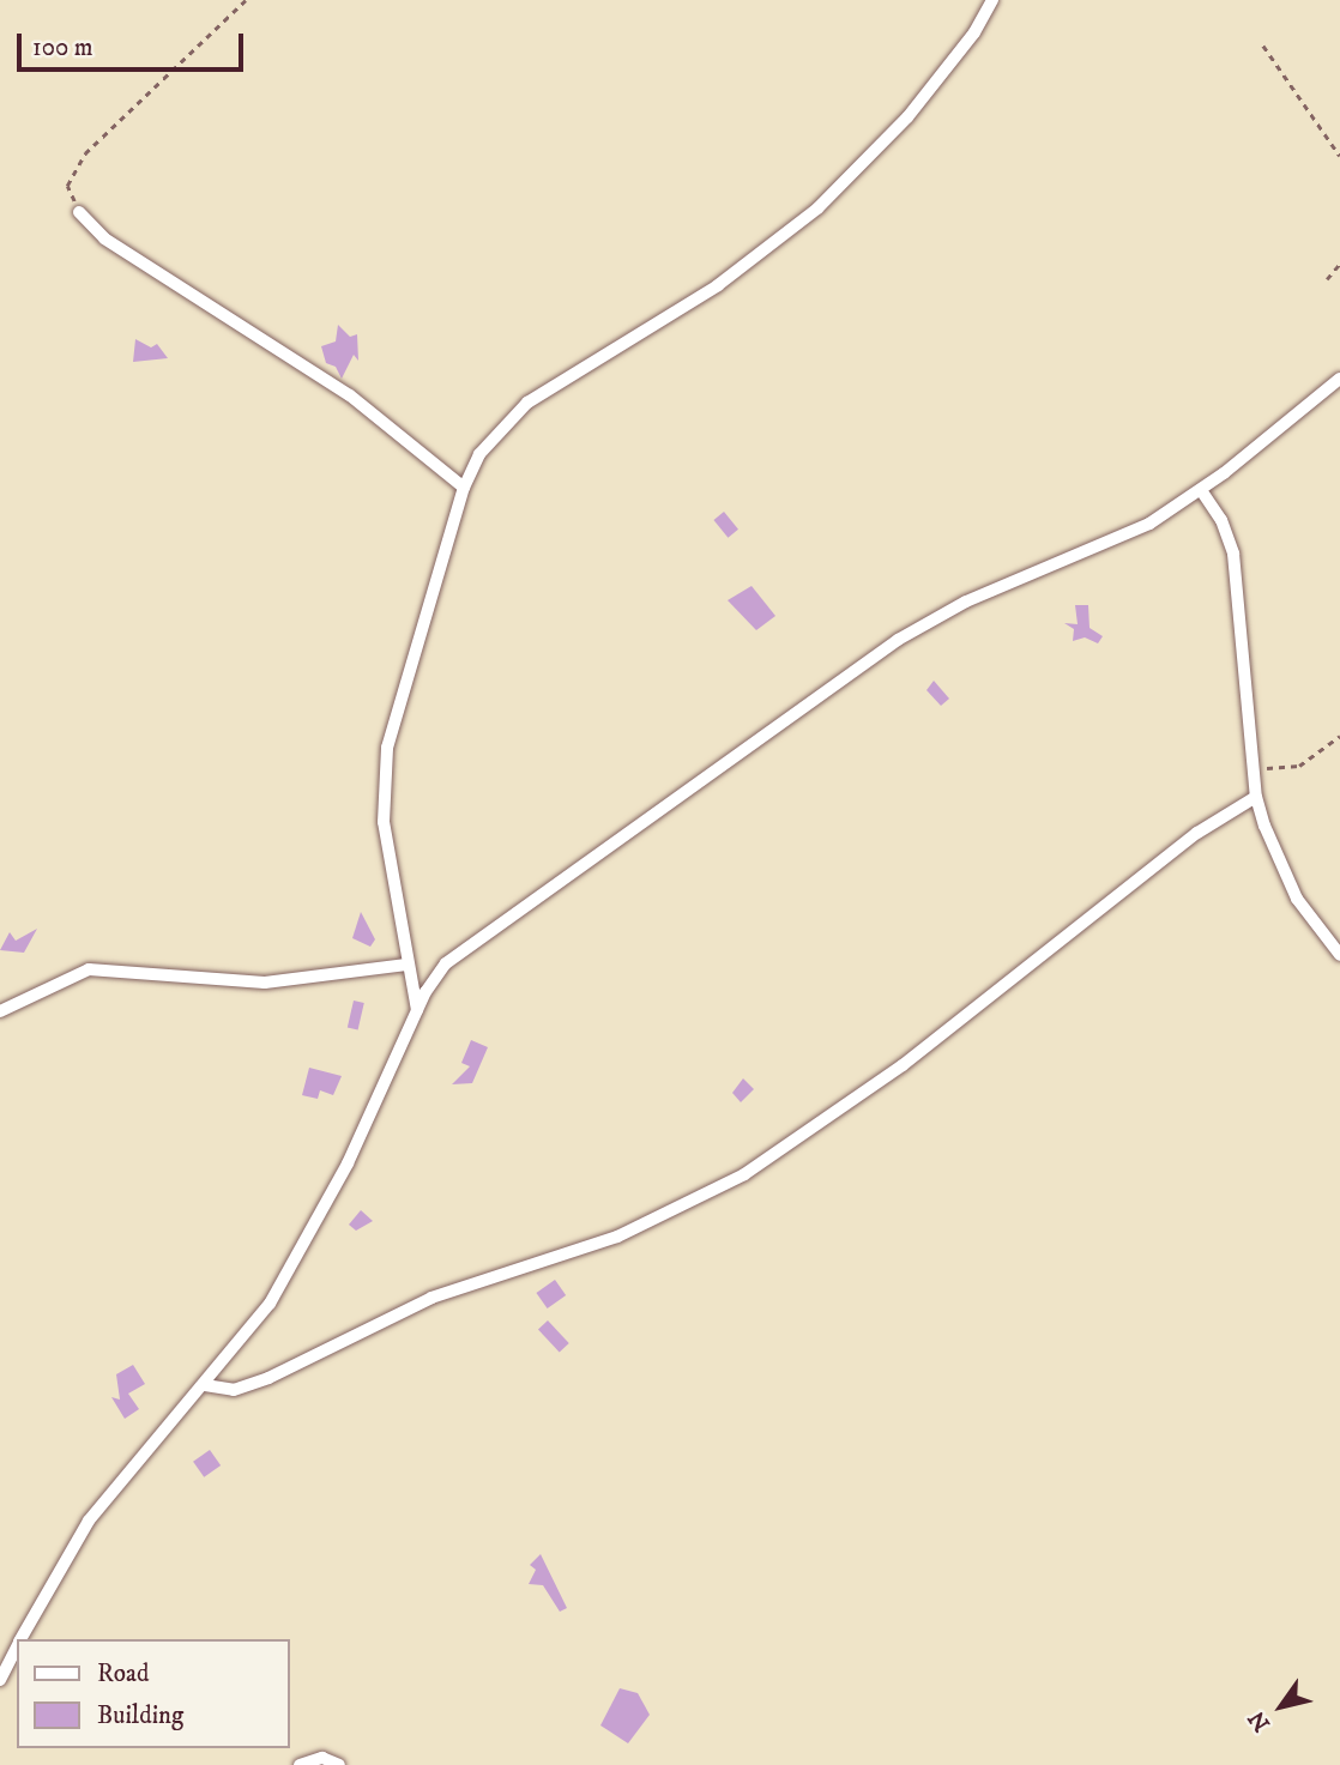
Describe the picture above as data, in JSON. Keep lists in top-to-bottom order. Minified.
{"legend":["Road","Building"],"scale_bar":"100 m","north":"bottom left"}
